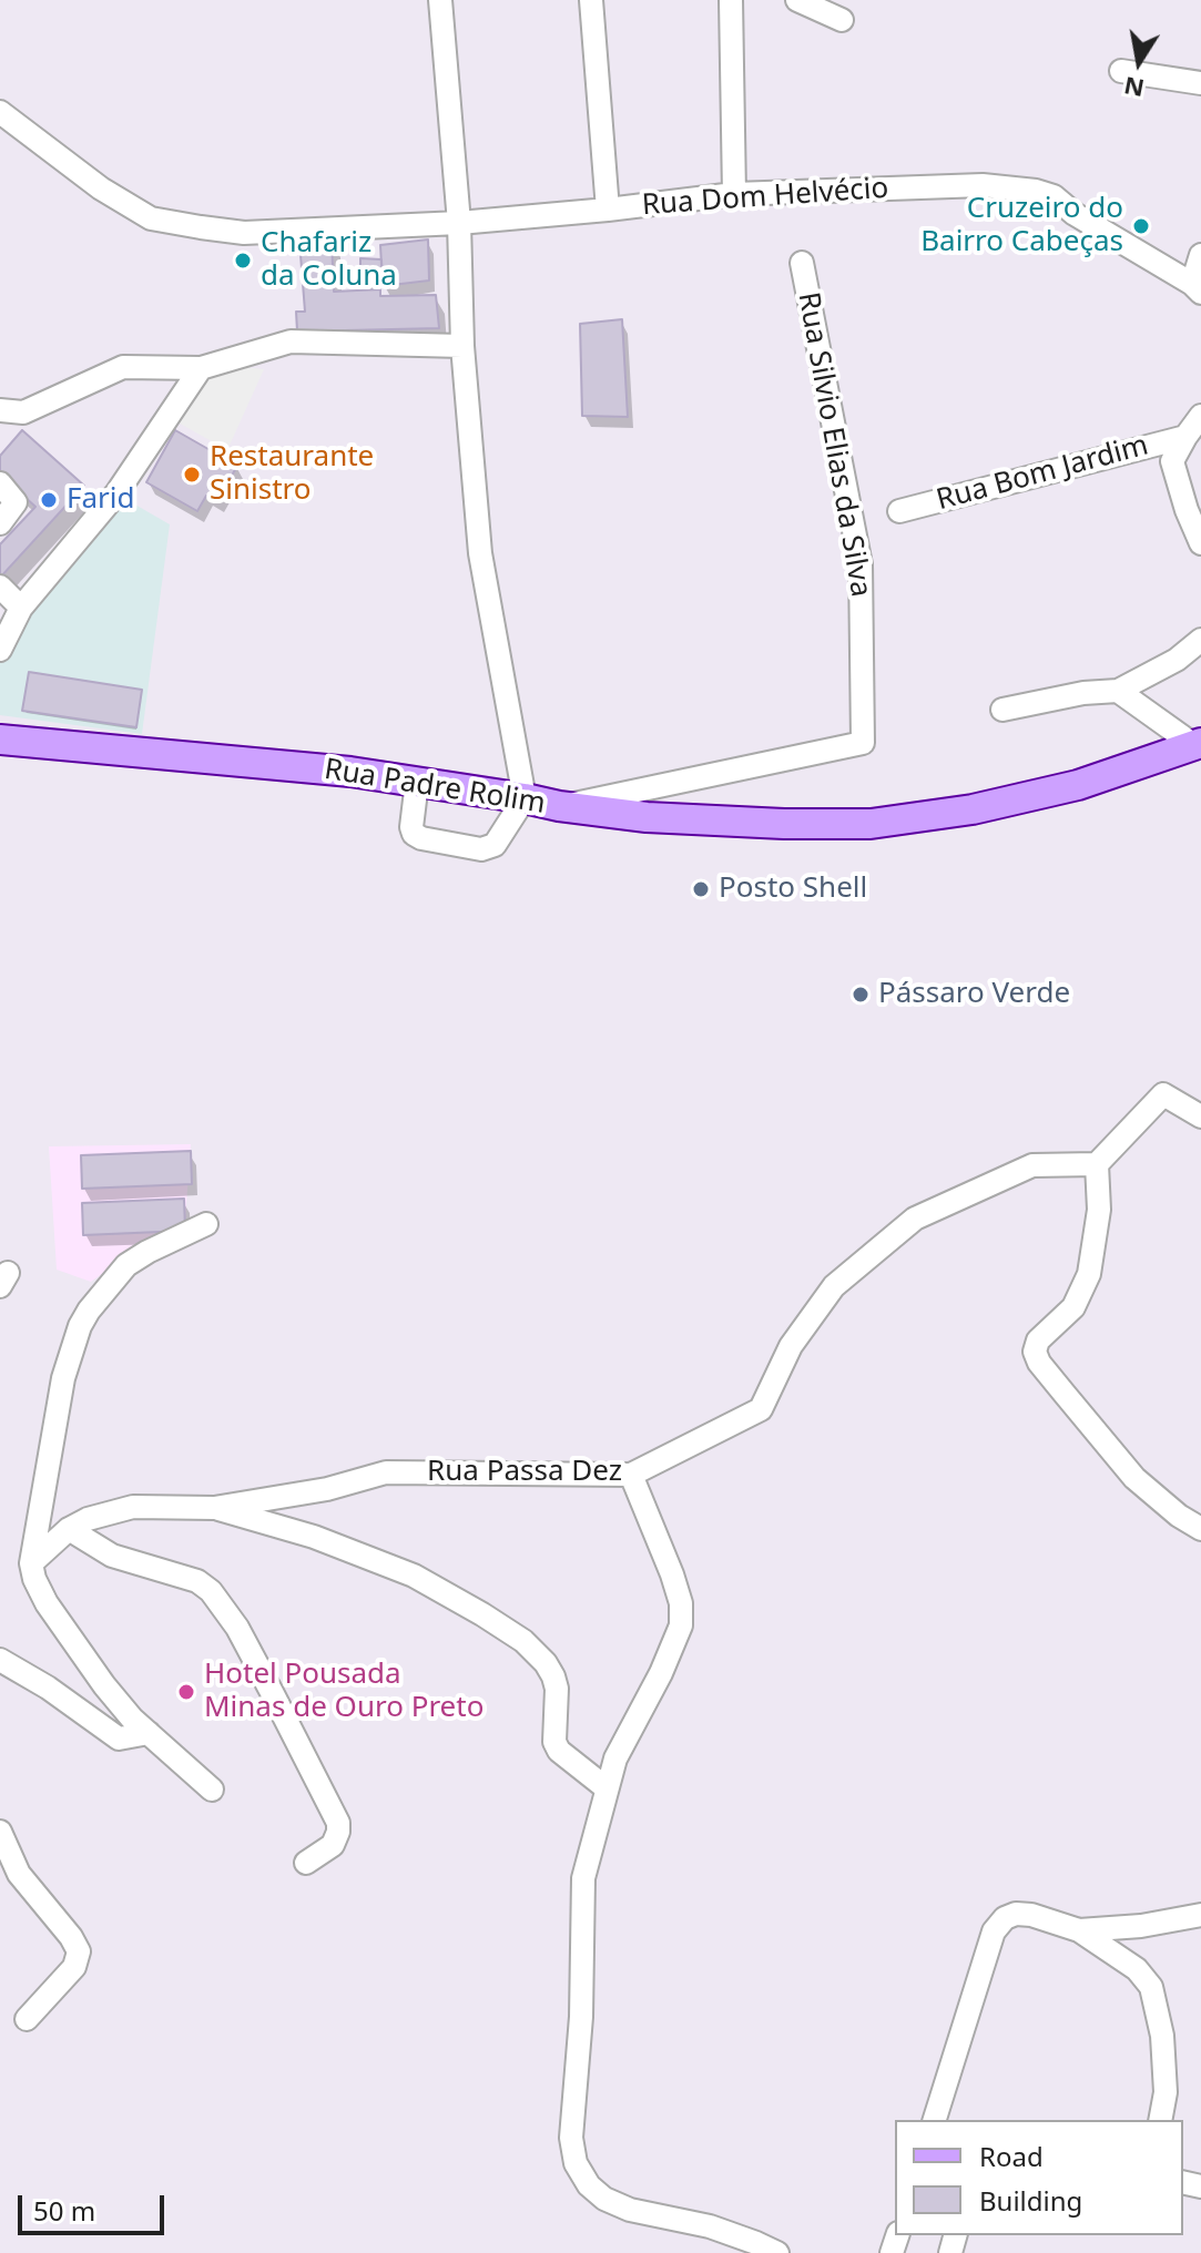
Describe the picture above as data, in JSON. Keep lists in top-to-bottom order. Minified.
{"streets":{"main road":["Rua Padre Rolim"],"street":["Rua Dom Helvécio","Rua Silvio Elias da Silva","Rua Bom Jardim","Rua Passa Dez"]},"crossings":[["Rua Silvio Elias da Silva","Rua Padre Rolim"]],"places":["Cruzeiro do Bairro Cabeças","Chafariz da Coluna","Restaurante Sinistro","Farid","Posto Shell","Pássaro Verde","Hotel Pousada Minas de Ouro Preto"],"legend":["Road","Building"],"scale_bar":"50 m","north":"bottom"}
